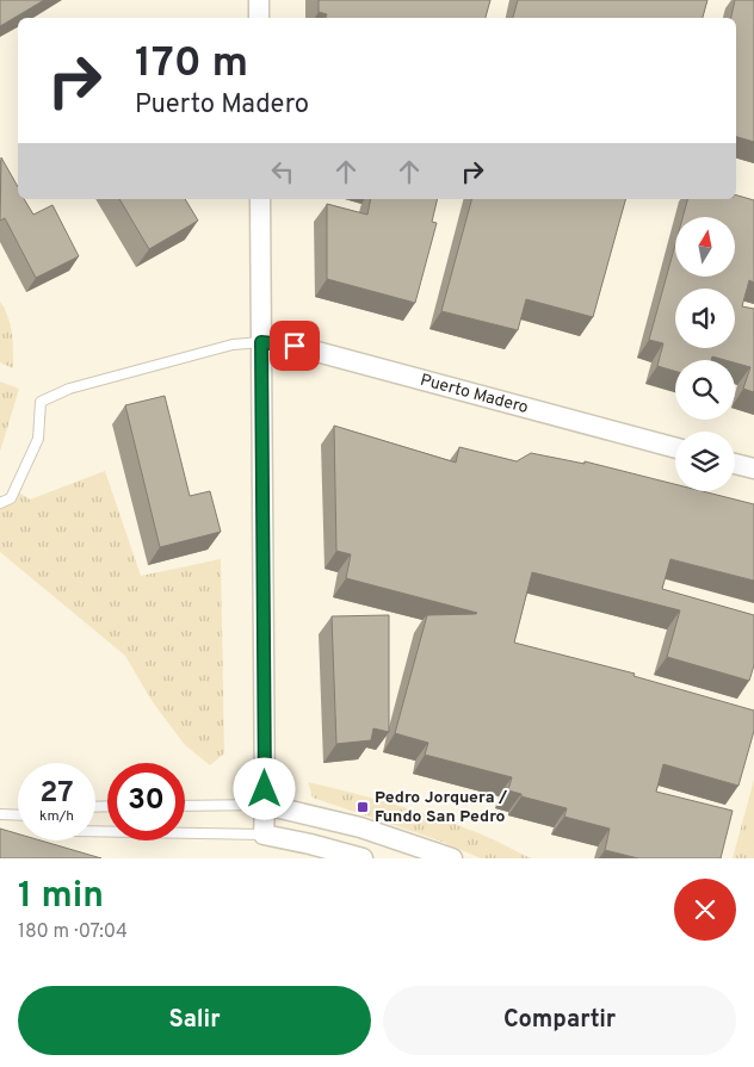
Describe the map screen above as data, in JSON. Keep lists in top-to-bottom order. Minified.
{"streets":{"street":["Puerto Madero"]},"places":{"transit":["Pedro Jorquera / Fundo San Pedro"]},"north":"top","page":{"turn":["170 m","Puerto Madero"],"speed":"27 km/h","limit":"30","heading":["1 min","180 m · 07:04"],"buttons":["Salir","Compartir"]}}
